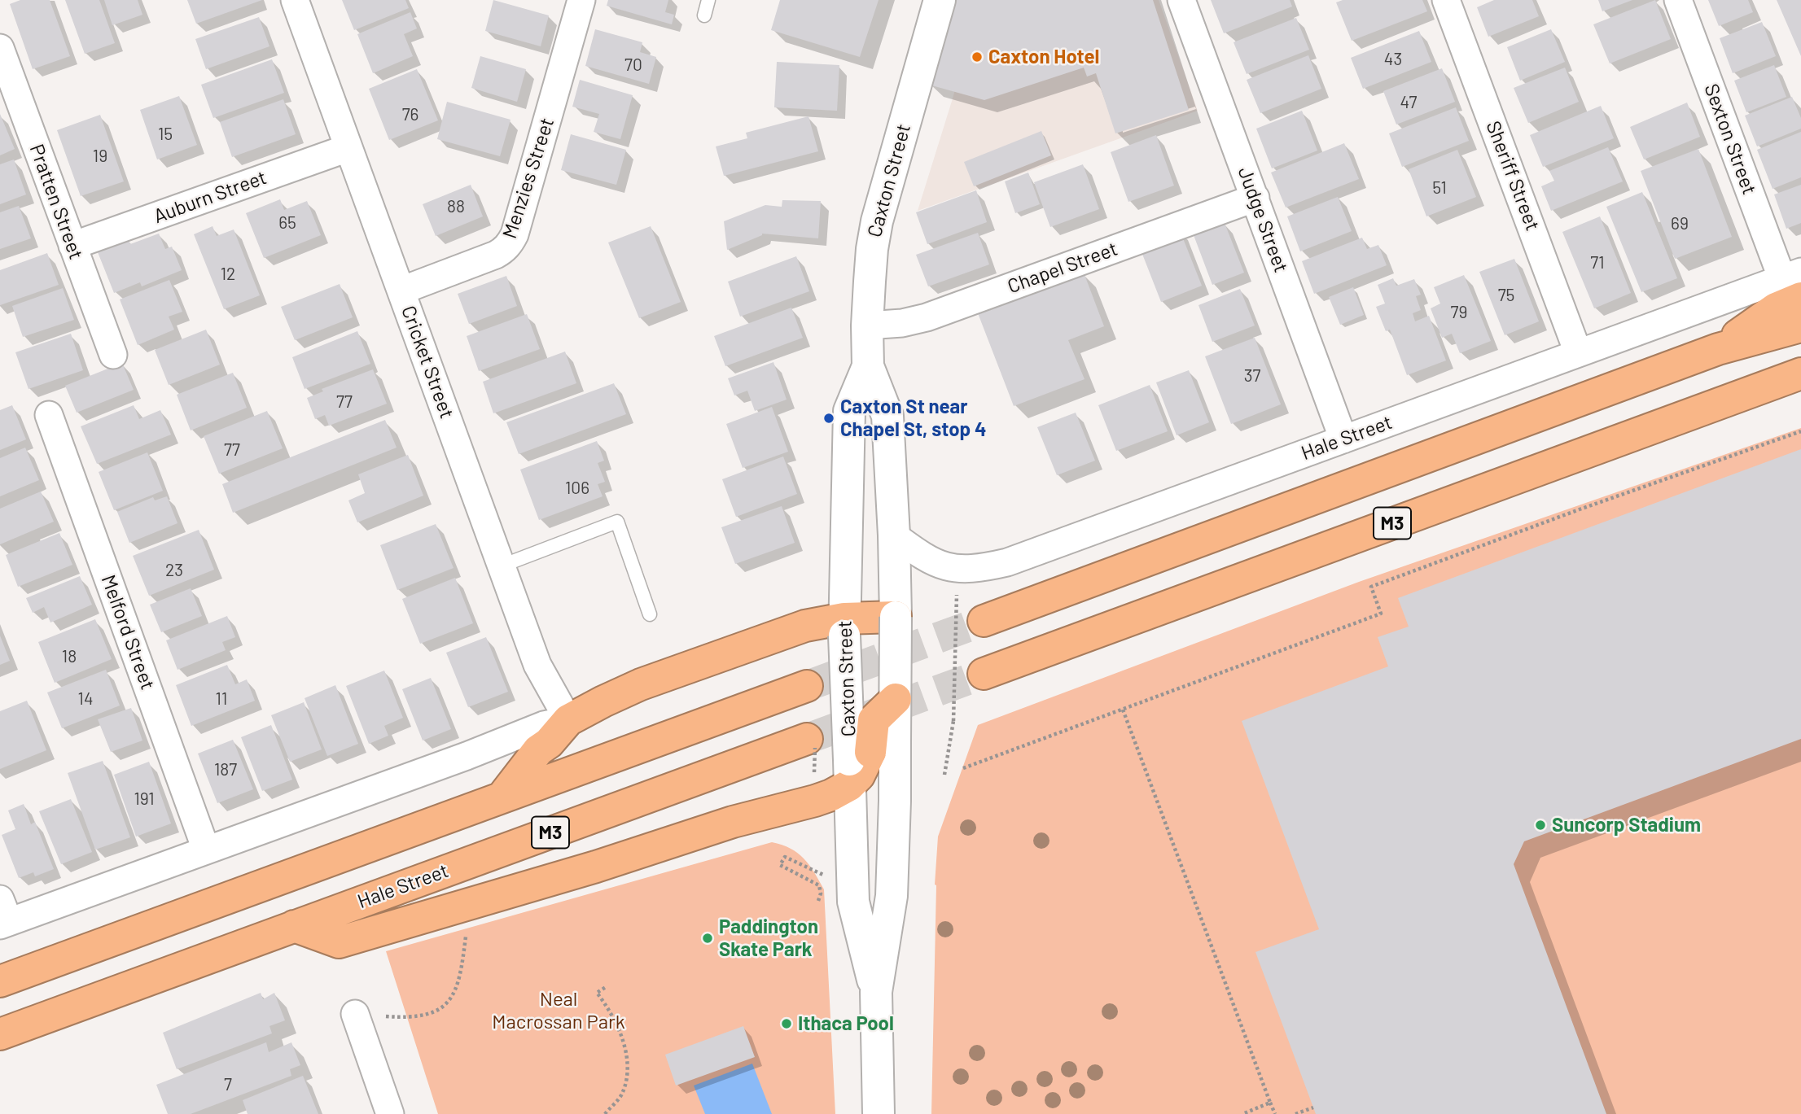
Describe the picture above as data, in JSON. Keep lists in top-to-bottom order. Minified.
{"streets":{"highway":["Hale Street","M3"],"main road":["Caxton Street"],"street":["Sexton Street","Sheriff Street","Menzies Street","Auburn Street","Pratten Street","Judge Street","Chapel Street","Cricket Street","Melford Street"]},"crossings":[["Sexton Street","Hale Street"],["Sheriff Street","Hale Street"],["Menzies Street","Cricket Street"],["Caxton Street","Chapel Street"],["Caxton Street","Hale Street"],["Auburn Street","Pratten Street"],["Auburn Street","Cricket Street"],["Judge Street","Chapel Street"],["Judge Street","Hale Street"]],"parks":["Neal Macrossan Park"],"places":["Caxton Hotel","Caxton St near Chapel St, stop 4","Suncorp Stadium","Paddington Skate Park","Ithaca Pool"],"house_numbers":["43","70","47","76","15","19","51","88","65","69","71","12","75","79","37","77","77","106","23","18","14","11","187","191","7"]}
